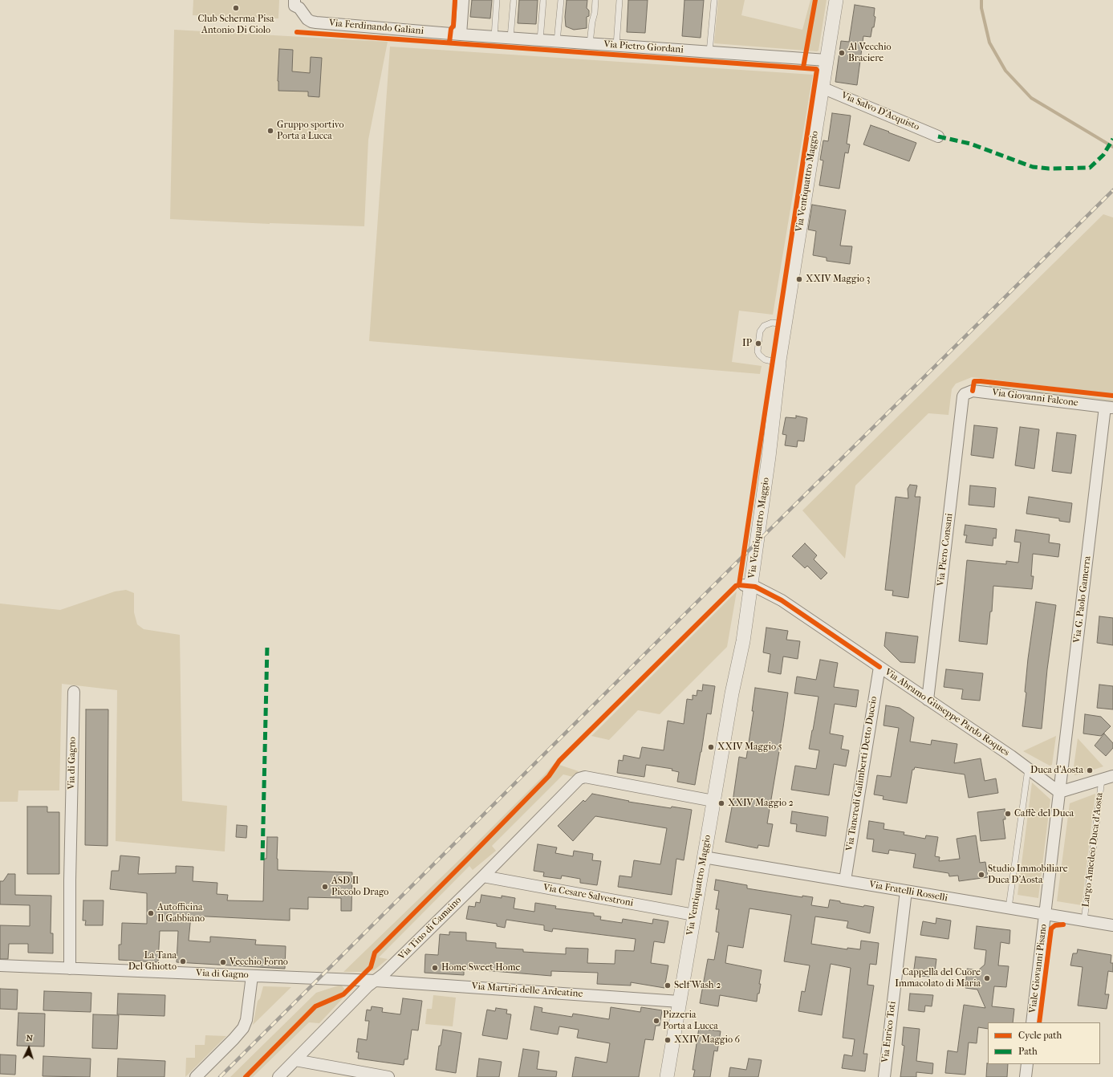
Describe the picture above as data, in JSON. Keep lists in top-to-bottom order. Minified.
{"streets":{"street":["Via Ferdinando Galiani","Via Pietro Giordani","Via Salvo D'Acquisto","Via Ventiquattro Maggio","Via Giovanni Falcone","Via Piero Consani","Via G. Paolo Gamerra","Via Abramo Giuseppe Pardo Roques","Via di Gagno","Via Tancredi Galimberti Detto Duccio","Via Fratelli Rosselli","Via Cesare Salvestroni","Via Tino di Camaino","Viale Giovanni Pisano","Via Martiri delle Ardeatine","Via Enrico Toti"],"lane":["Largo Amedeo Duca d'Aosta"]},"crossings":[["Via Ferdinando Galiani","Via Pietro Giordani"],["Via Pietro Giordani","Via Ventiquattro Maggio"],["Via Salvo D'Acquisto","Via Ventiquattro Maggio"],["Via Ventiquattro Maggio","Via Abramo Giuseppe Pardo Roques"],["Via Ventiquattro Maggio","Via Fratelli Rosselli"],["Via Ventiquattro Maggio","Via Cesare Salvestroni"],["Via Ventiquattro Maggio","Via Tino di Camaino"],["Via Ventiquattro Maggio","Via Martiri delle Ardeatine"],["Via Giovanni Falcone","Via Piero Consani"],["Via Giovanni Falcone","Via G. Paolo Gamerra"],["Via Piero Consani","Via Abramo Giuseppe Pardo Roques"],["Via G. Paolo Gamerra","Via Abramo Giuseppe Pardo Roques"],["Via Abramo Giuseppe Pardo Roques","Via Tancredi Galimberti Detto Duccio"],["Via di Gagno","Via Tino di Camaino"],["Via di Gagno","Via Martiri delle Ardeatine"],["Via Tancredi Galimberti Detto Duccio","Via Fratelli Rosselli"],["Largo Amedeo Duca d'Aosta","Via Fratelli Rosselli"],["Via Fratelli Rosselli","Viale Giovanni Pisano"],["Via Fratelli Rosselli","Via Enrico Toti"],["Via Cesare Salvestroni","Via Tino di Camaino"],["Via Tino di Camaino","Via Martiri delle Ardeatine"]],"places":["Club Scherma Pisa Antonio Di Ciolo","Al Vecchio Braciere","Gruppo sportivo Porta a Lucca","XXIV Maggio 3","IP","XXIV Maggio 5","Duca d'Aosta","XXIV Maggio 2","Caffè del Duca","Studio Immobiliare Duca D'Aosta","ASD Il Piccolo Drago","Autofficina Il Gabbiano","La Tana Del Ghiotto","Vecchio Forno","Home Sweet Home","Cappella del Cuore Immacolato di Maria","Self Wash 2","Pizzeria Porta a Lucca","XXIV Maggio 6"],"legend":["Cycle path","Path"],"north":"top"}
